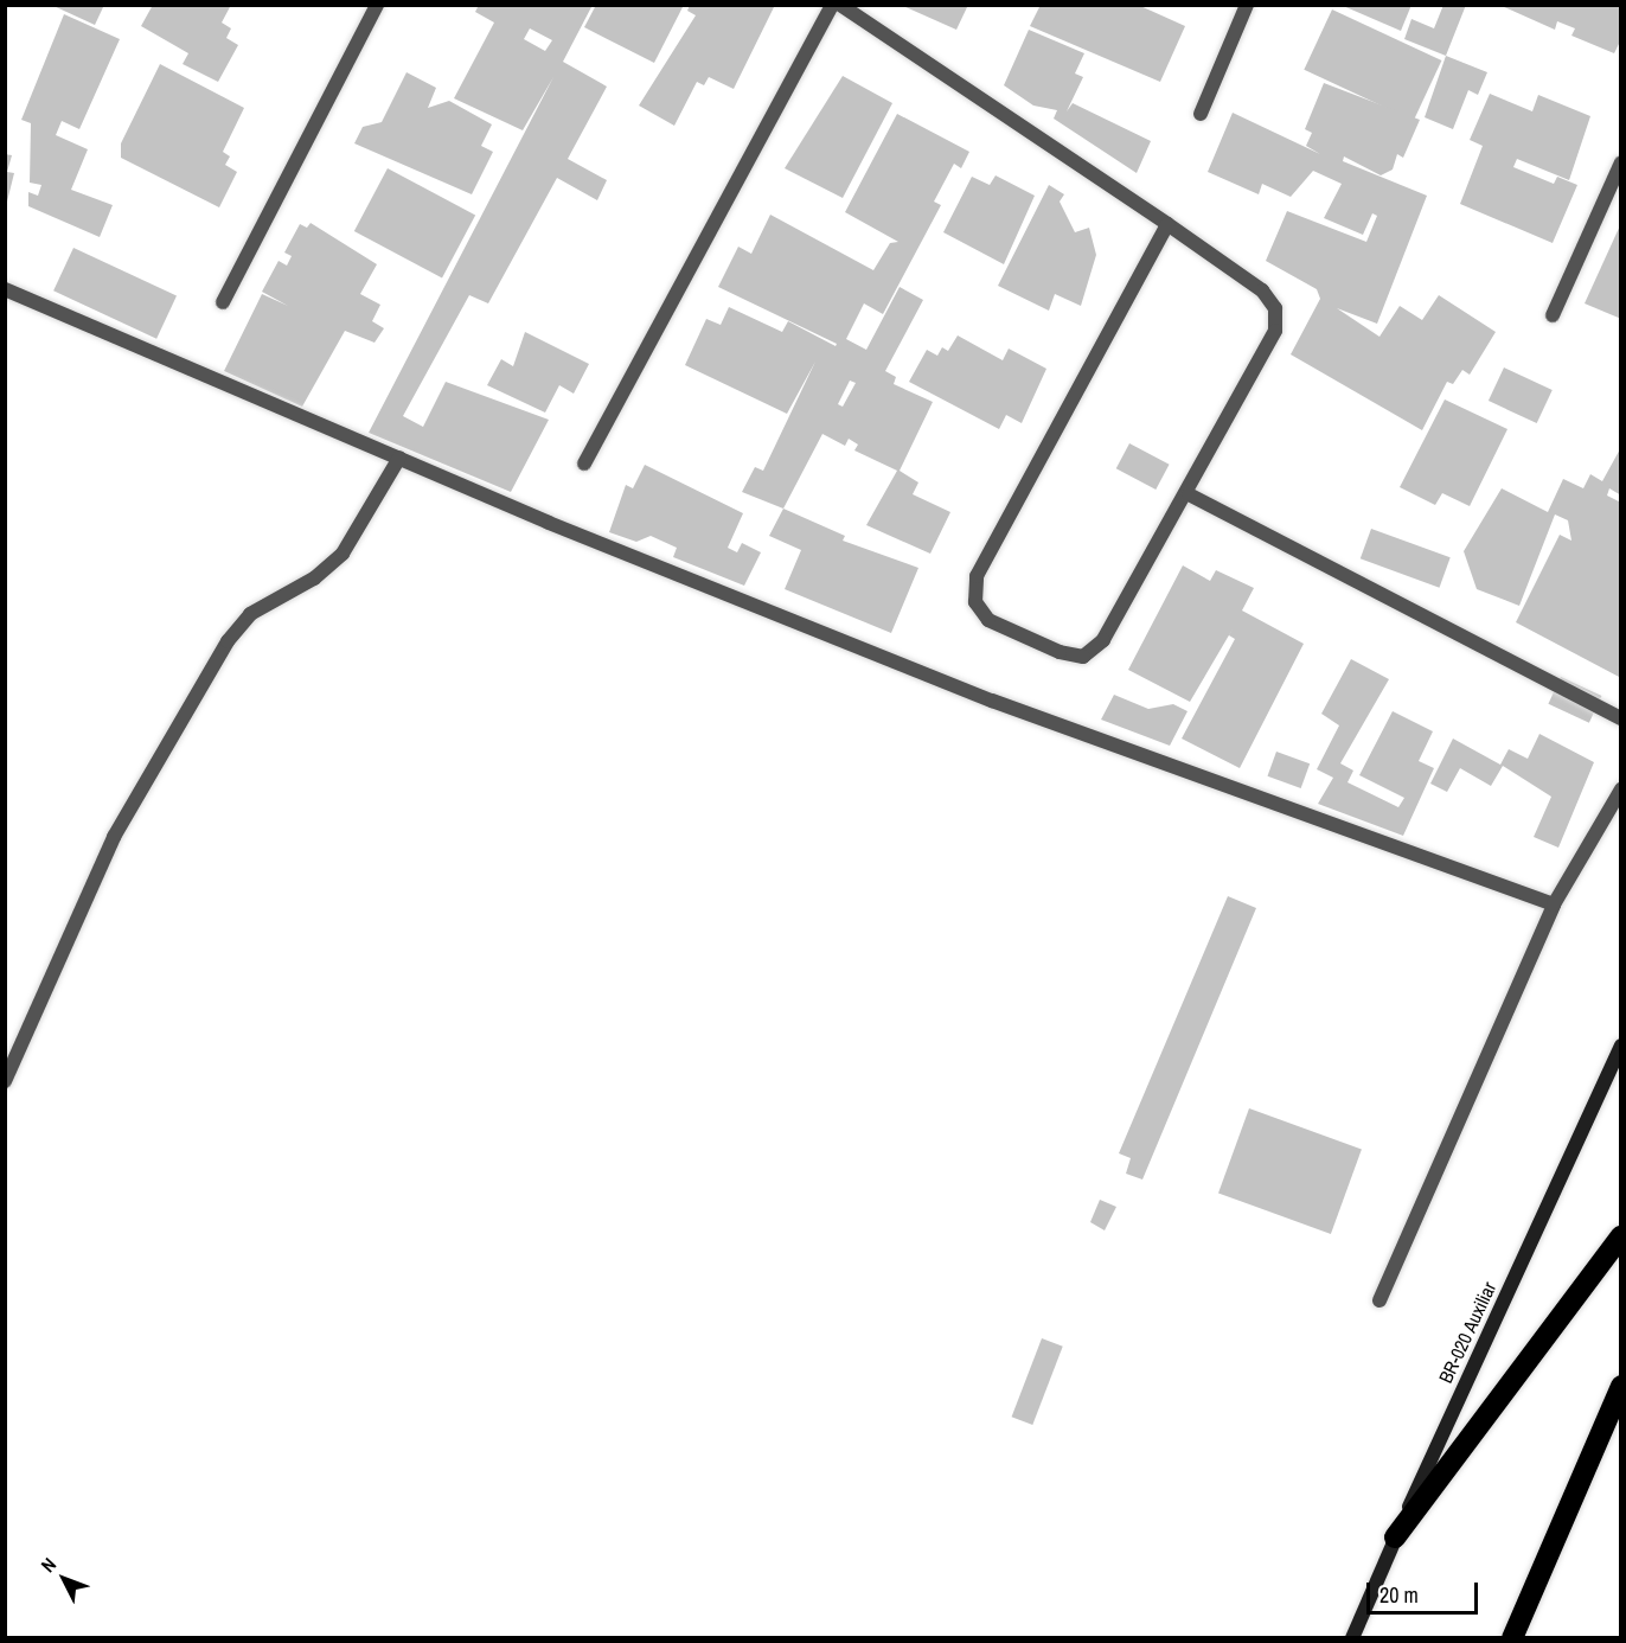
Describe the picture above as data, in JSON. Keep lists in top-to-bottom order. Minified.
{"streets":{"main road":["BR-020 Auxiliar"]},"scale_bar":"20 m","north":"top left"}
